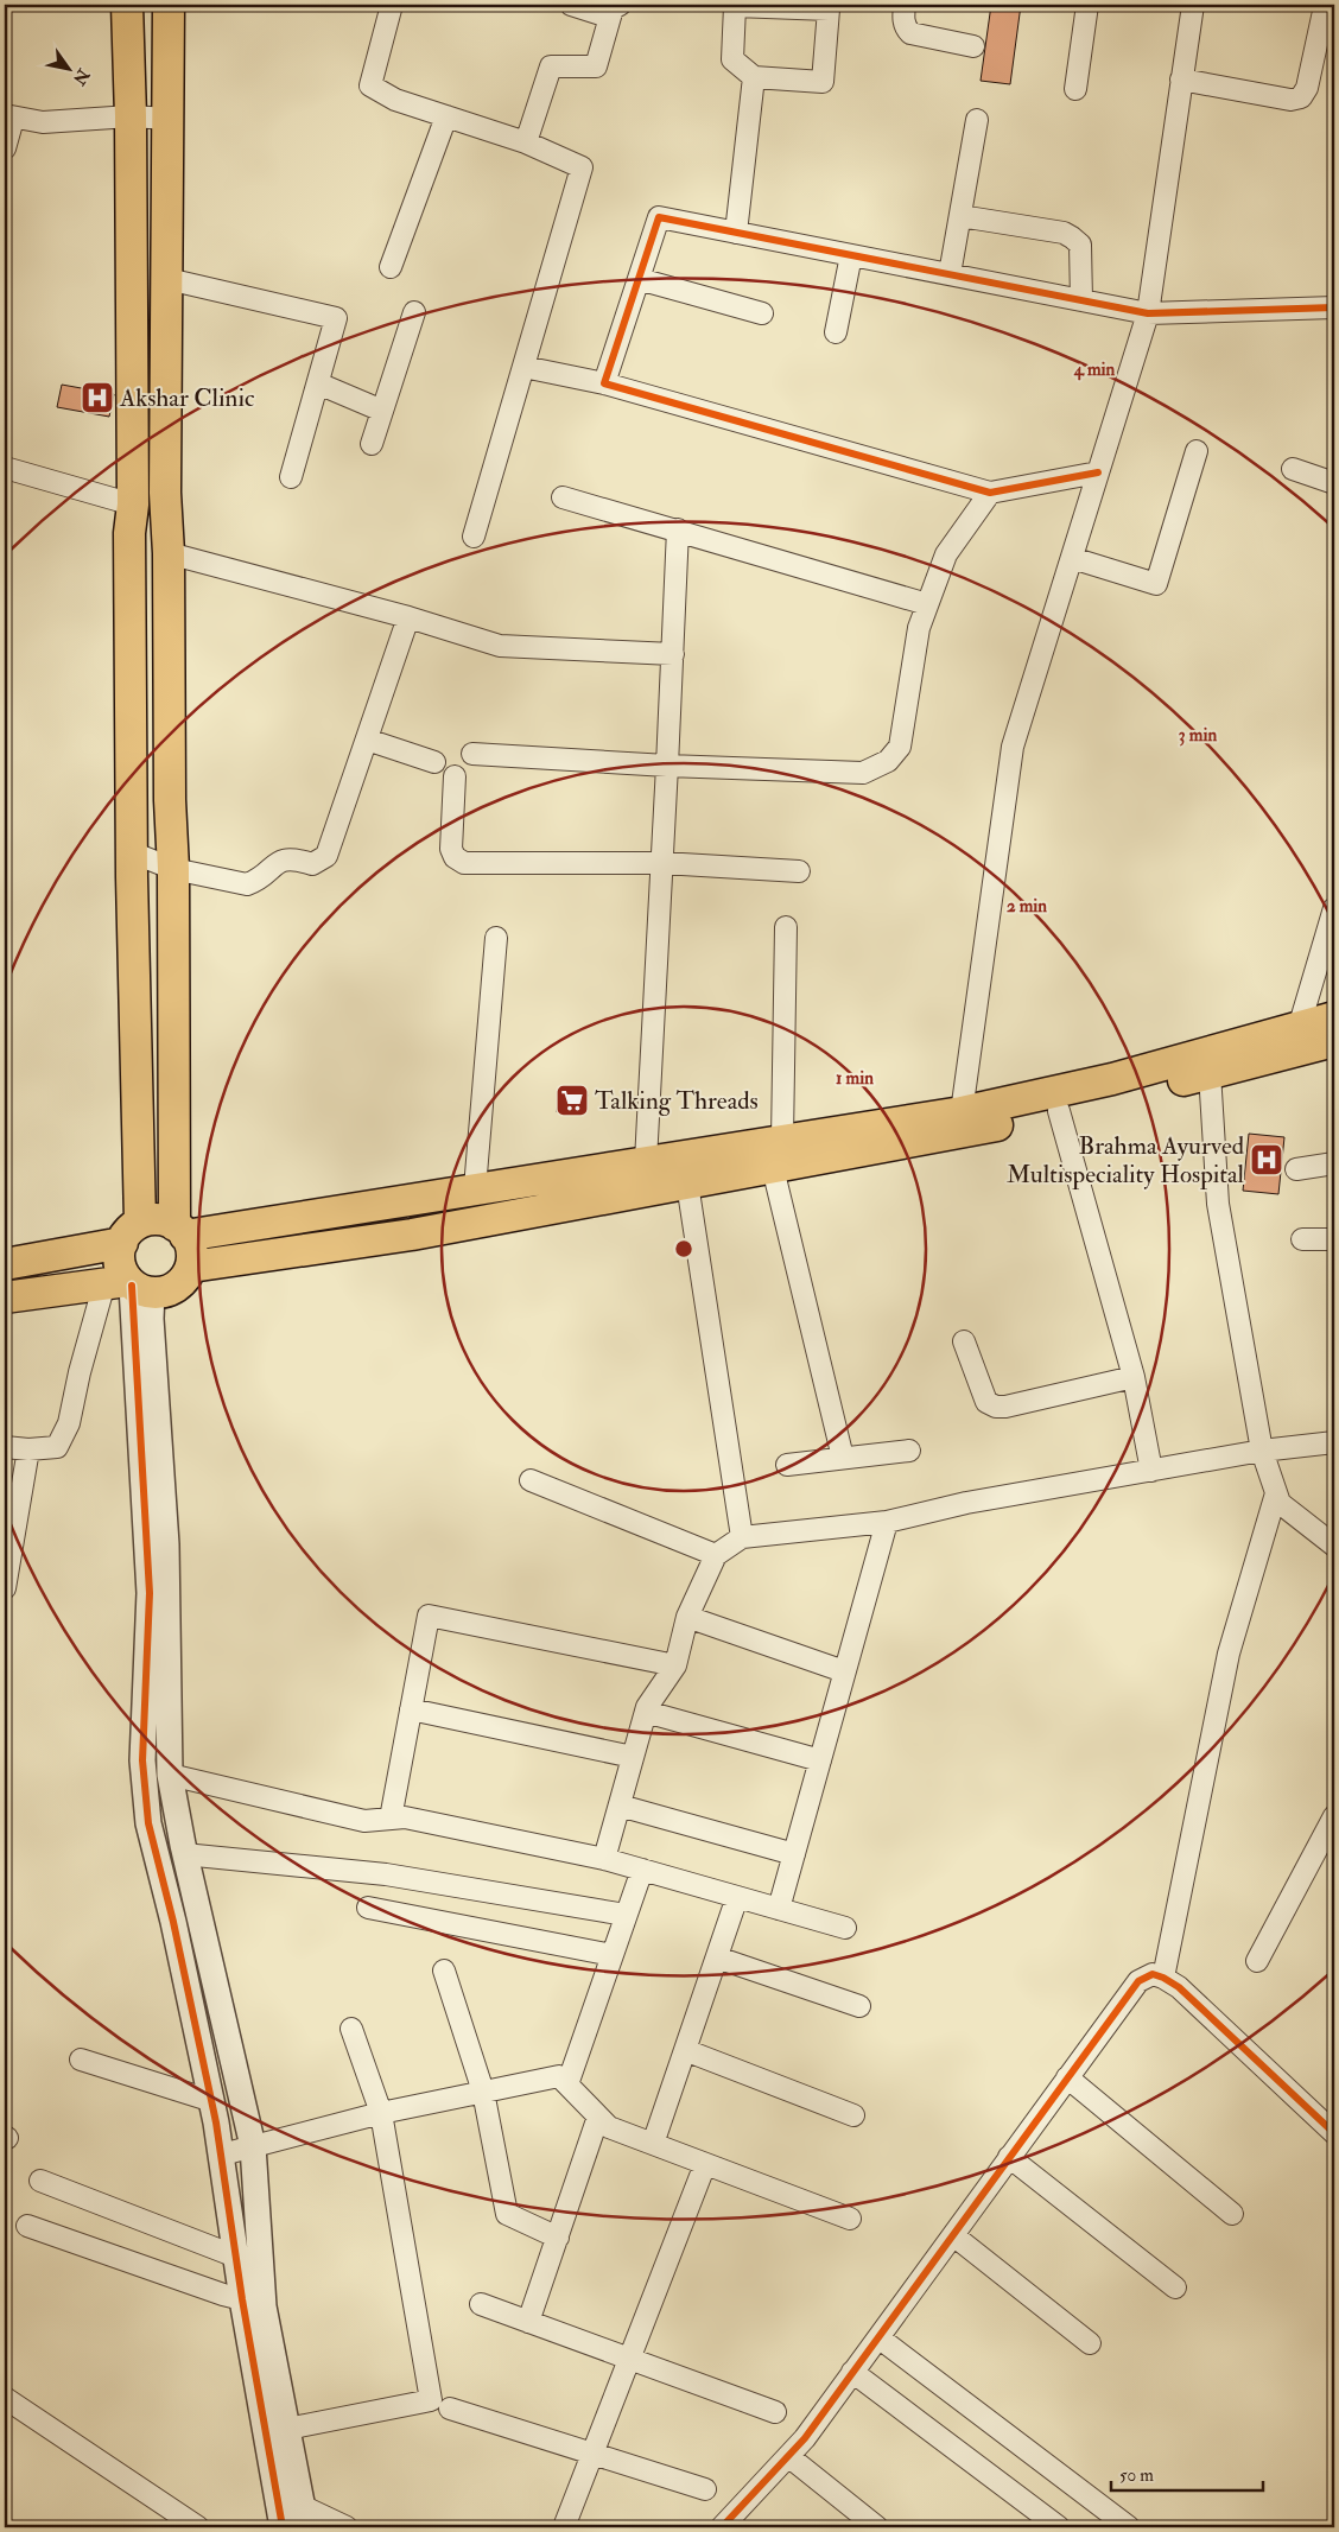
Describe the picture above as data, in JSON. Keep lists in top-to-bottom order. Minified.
{"places":{"hospital":["Akshar Clinic","Brahma Ayurved Multispeciality Hospital"],"supermarket":["Talking Threads"]},"scale_bar":"50 m","north":"bottom right","rings":["4 min","3 min","2 min","1 min"]}
